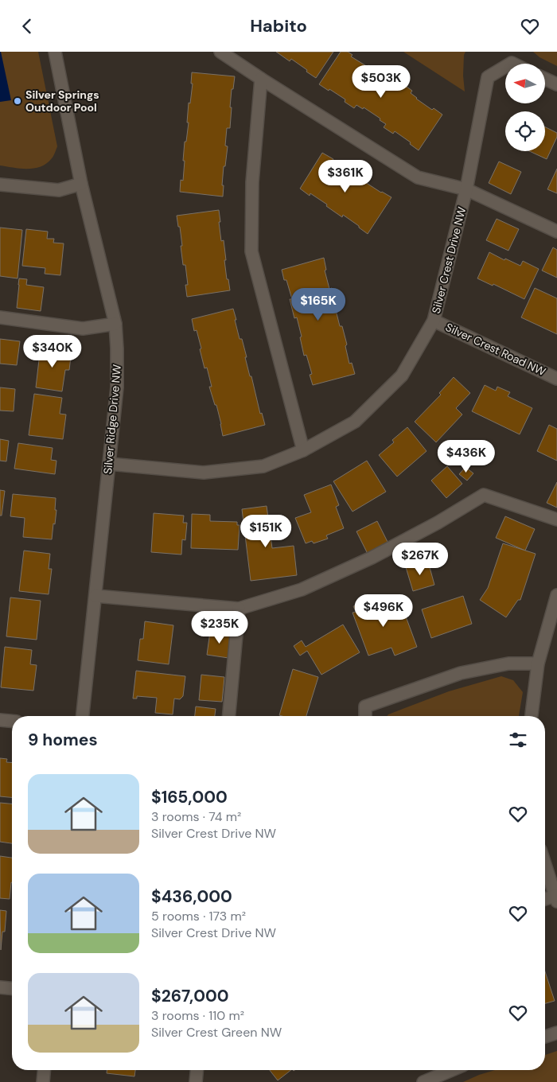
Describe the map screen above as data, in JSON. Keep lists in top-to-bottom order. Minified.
{"streets":{"street":["Silver Crest Drive NW","Silver Crest Road NW","Silver Ridge Drive NW"]},"crossings":[["Silver Crest Drive NW","Silver Crest Road NW"],["Silver Crest Drive NW","Silver Ridge Drive NW"]],"places":["Silver Springs Outdoor Pool"],"north":"left","page":{"header":"Habito","price":["$503K","$361K","$165K","$340K","$436K","$151K","$267K","$496K","$235K"],"heading":"9 homes","list":[{"name":"$165,000","note":"3 rooms · 74 m² · Silver Crest Drive NW"},{"name":"$436,000","note":"5 rooms · 173 m² · Silver Crest Drive NW"},{"name":"$267,000","note":"3 rooms · 110 m² · Silver Crest Green NW"}]}}
